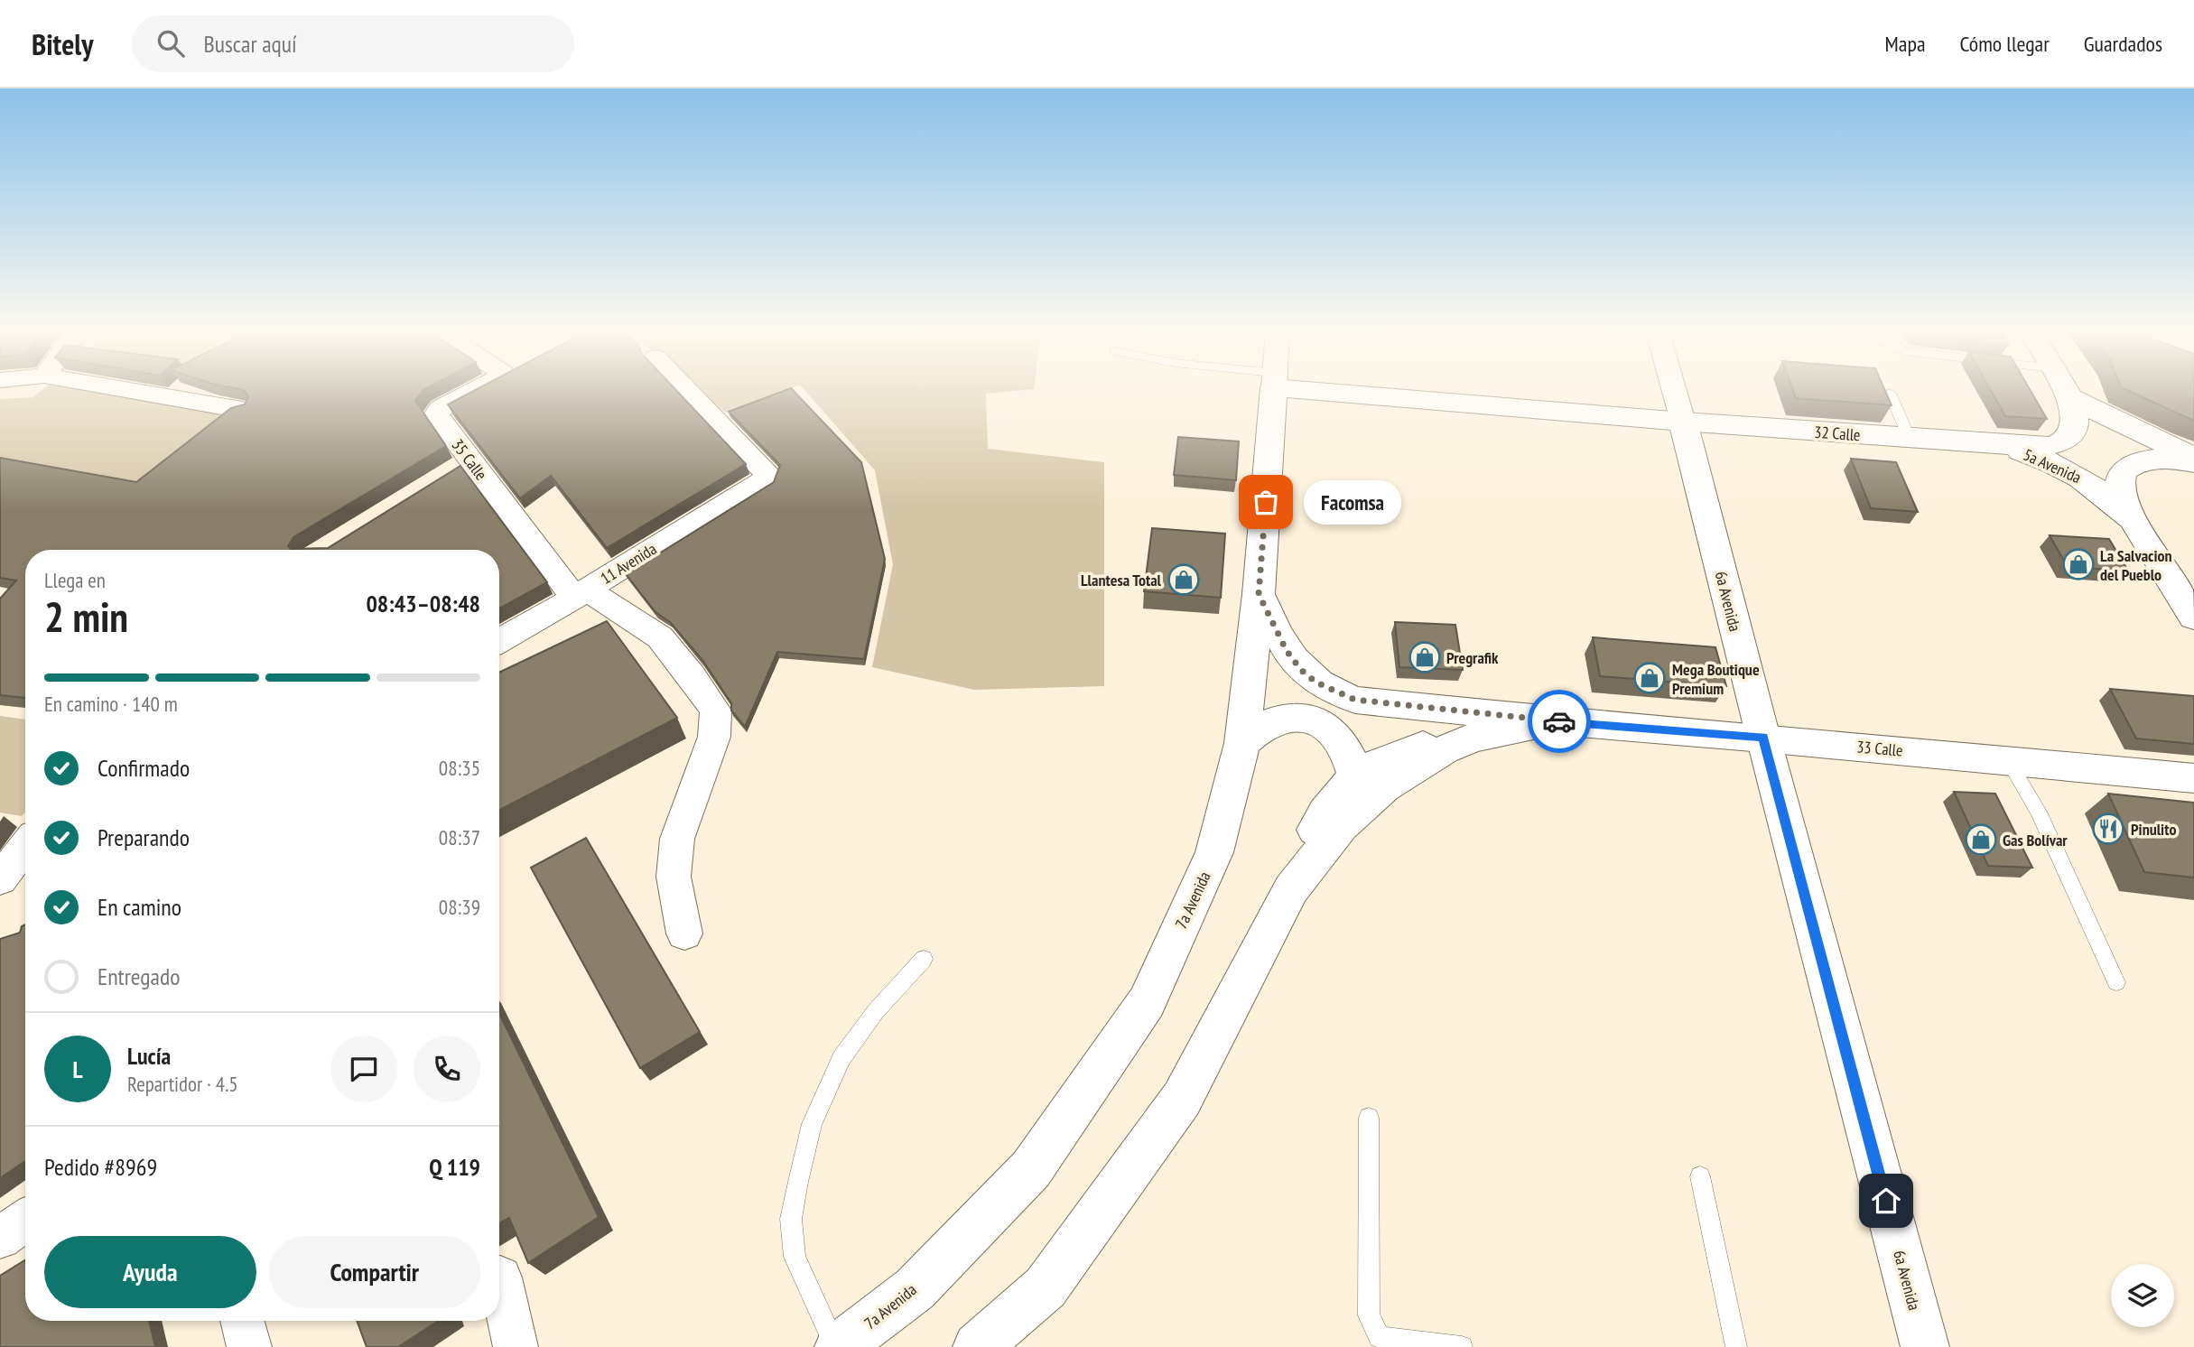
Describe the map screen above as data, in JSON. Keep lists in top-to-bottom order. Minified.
{"streets":{"main road":["32 Calle","5a Avenida","6a Avenida","33 Calle","7a Avenida"],"street":["35 Calle","11 Avenida"]},"crossings":[["32 Calle","5a Avenida"],["32 Calle","6a Avenida"],["35 Calle","11 Avenida"],["6a Avenida","33 Calle"]],"places":{"other":["Facomsa"],"shop":["La Salvacion del Pueblo","Llantesa Total","Pregrafik","Mega Boutique Premium","Gas Bolívar"],"restaurant":["Pinulito"]},"page":{"header":"Bitely","search":"Buscar aquí","nav":["Mapa","Cómo llegar","Guardados"],"bubble":"Facomsa","heading":["2 min","Llega en","08:43–08:48"],"panel":["Lucía","Repartidor · 4.5","Pedido #8969","Q 119"],"bar":"En camino · 140 m","list":[["Confirmado","08:35"],["Preparando","08:37"],["En camino","08:39"],"Entregado"],"round":"L","buttons":["Ayuda","Compartir"]}}
